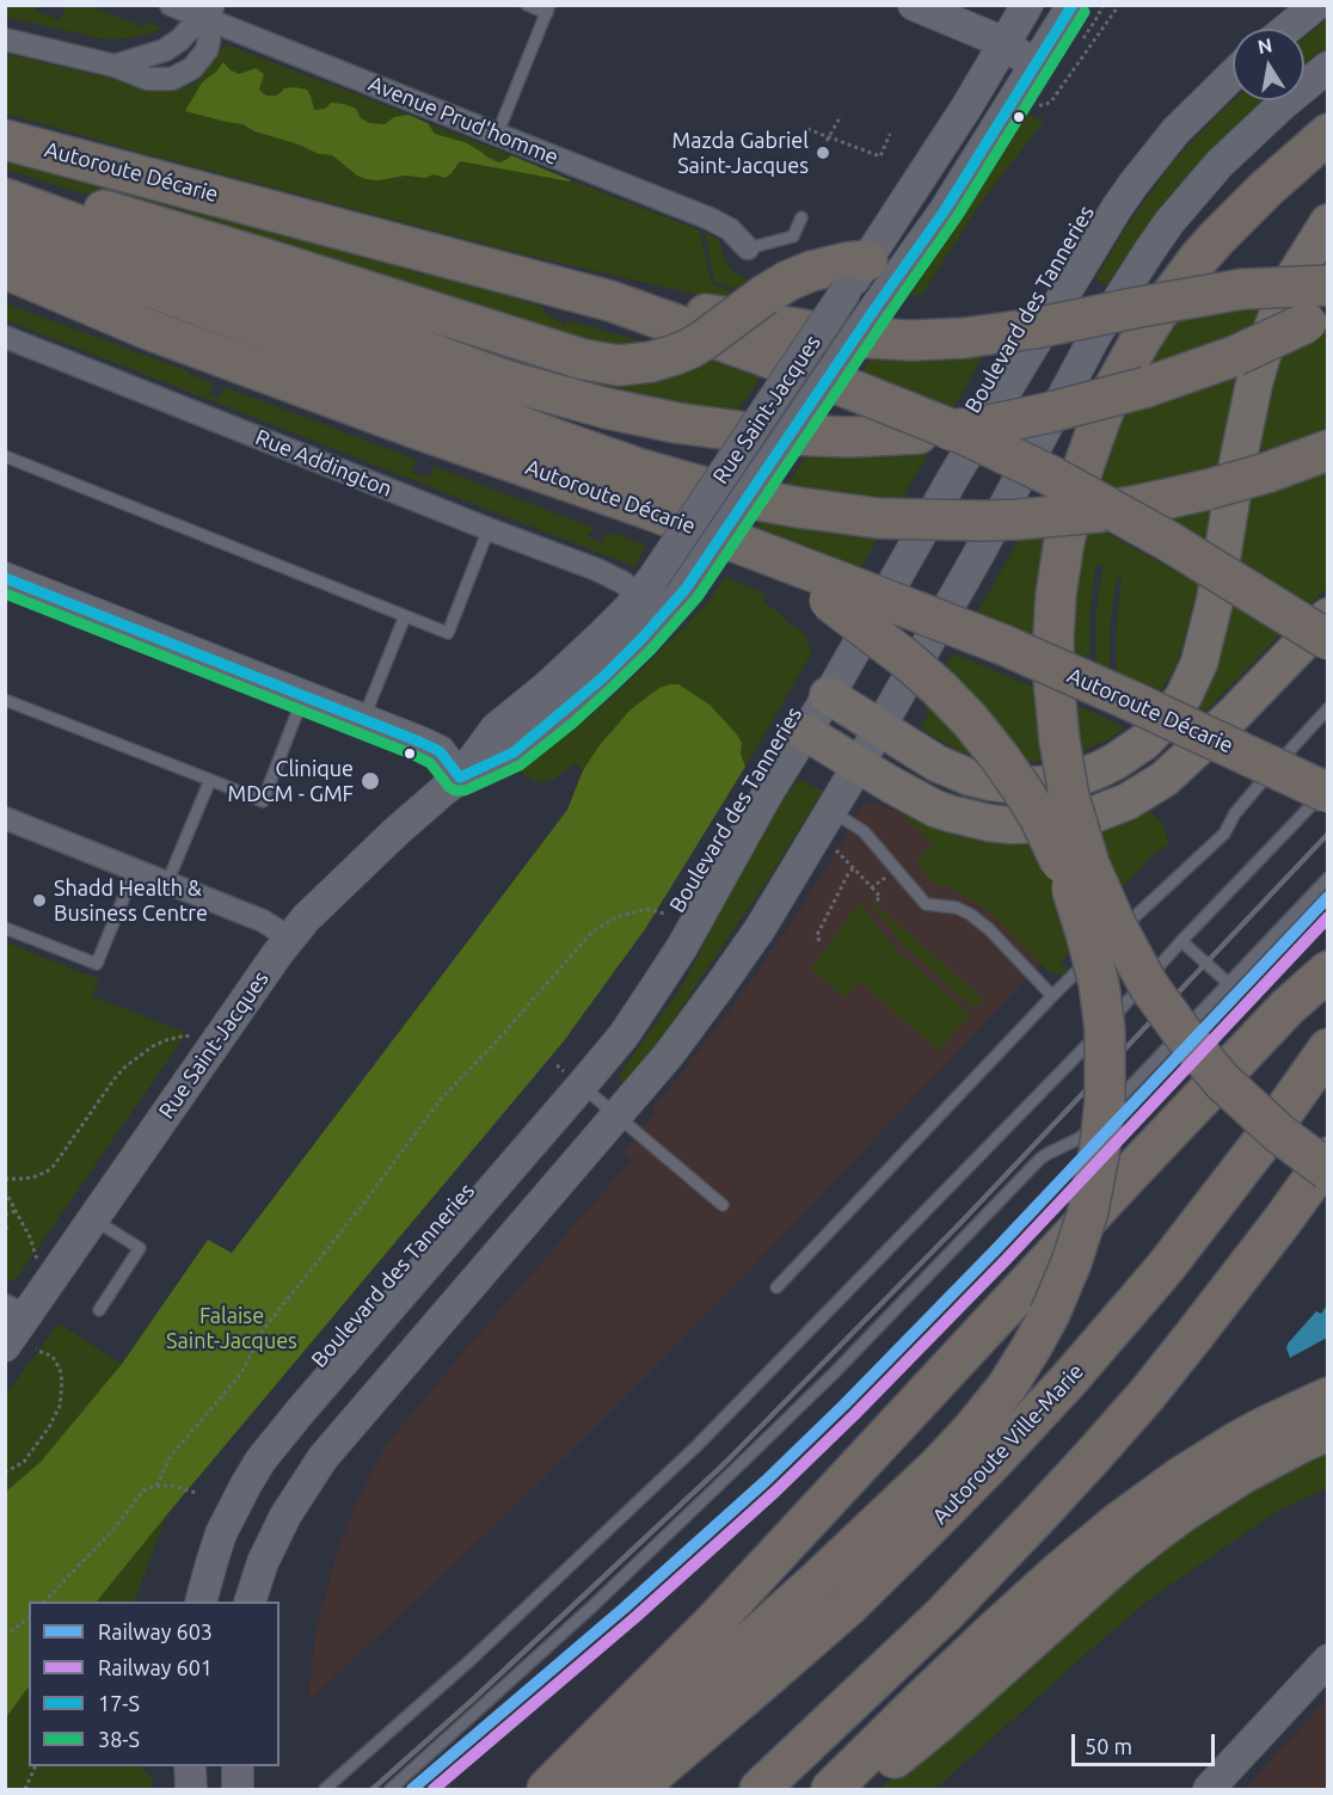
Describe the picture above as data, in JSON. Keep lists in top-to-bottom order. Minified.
{"streets":{"highway":["Autoroute Décarie","Autoroute Ville-Marie"],"main road":["Boulevard des Tanneries","Rue Saint-Jacques"],"street":["Avenue Prud'homme","Rue Addington"]},"crossings":[["Rue Saint-Jacques","Rue Addington"]],"parks":["Falaise Saint-Jacques"],"places":["Mazda Gabriel Saint-Jacques","Clinique MDCM - GMF","Shadd Health & Business Centre"],"lines":["transit line 17-S","transit line 38-S","rail line 603","rail line 601"],"legend":["Railway 603","Railway 601","17-S","38-S"],"scale_bar":"50 m","north":"top"}
